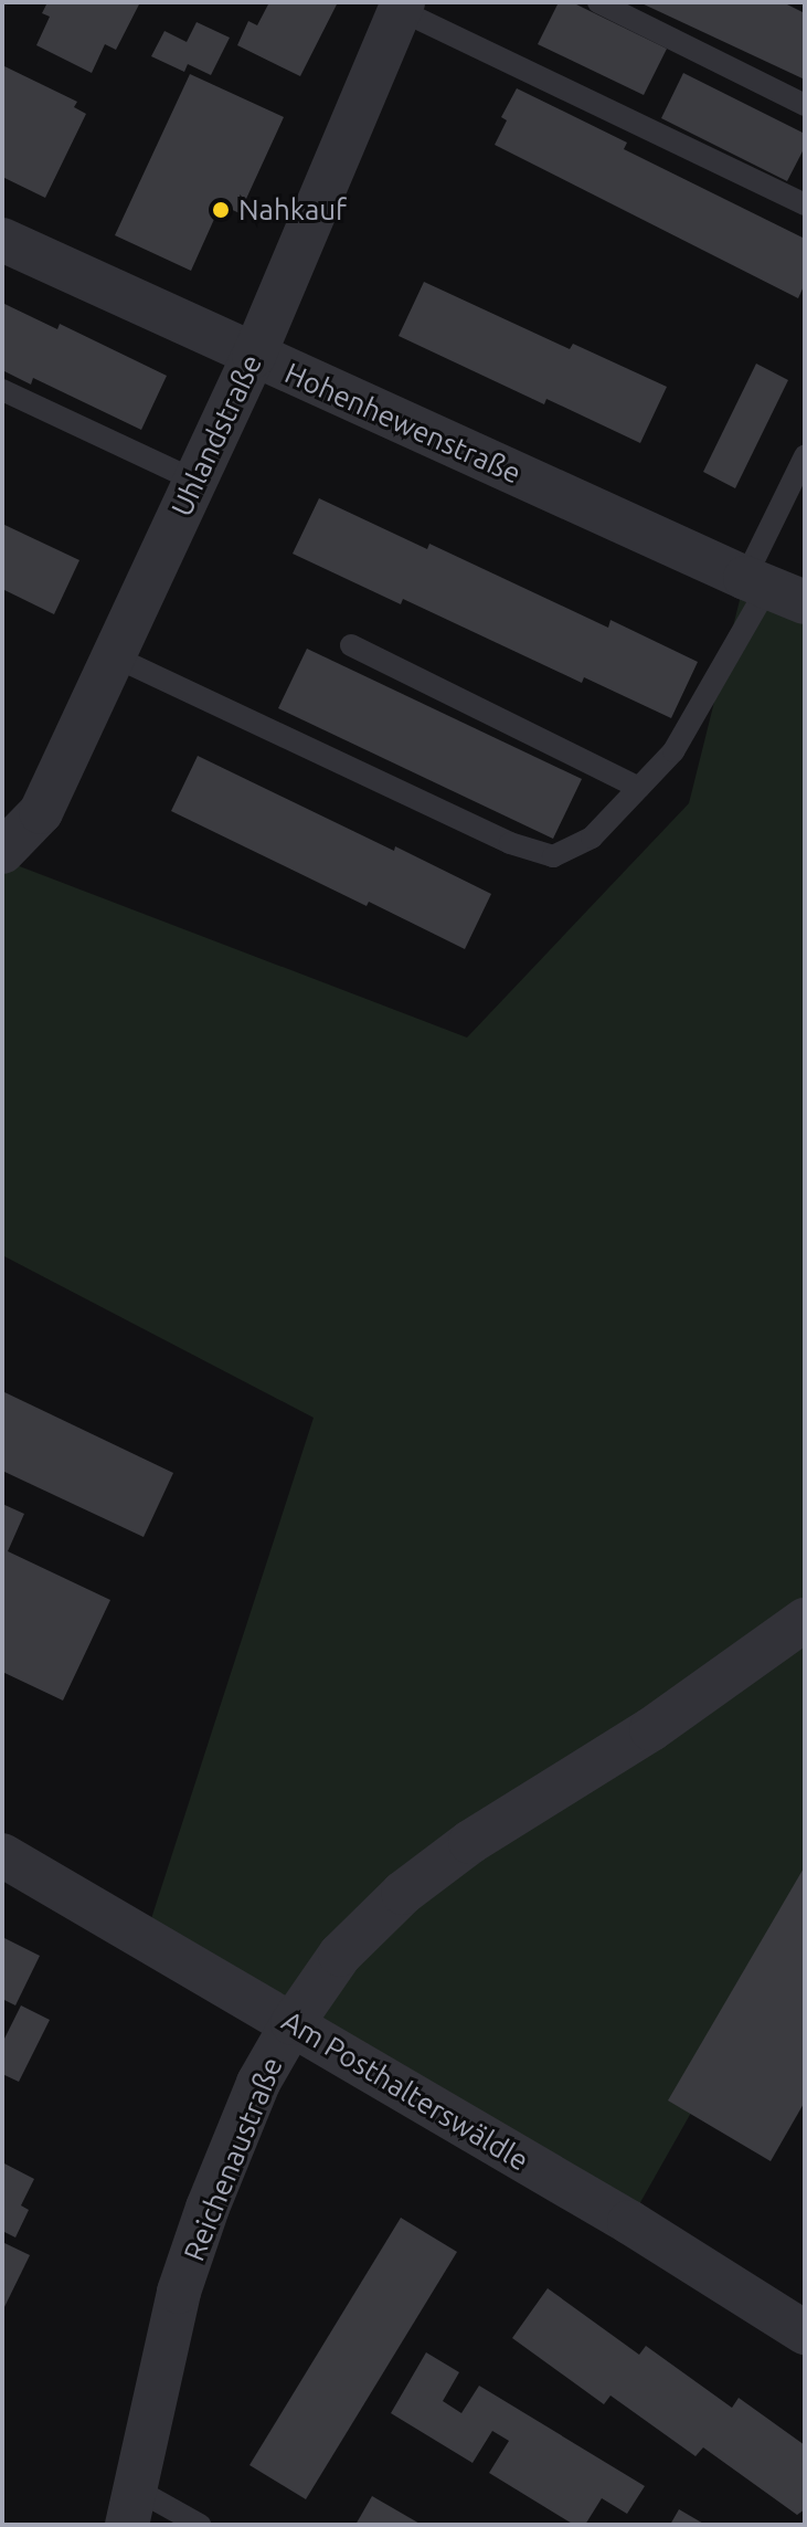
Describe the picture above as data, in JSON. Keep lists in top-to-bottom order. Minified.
{"streets":{"street":["Hohenhewenstraße","Uhlandstraße","Am Posthalterswäldle","Reichenaustraße"]},"crossings":[["Hohenhewenstraße","Uhlandstraße"],["Am Posthalterswäldle","Reichenaustraße"]],"places":["Nahkauf"]}
